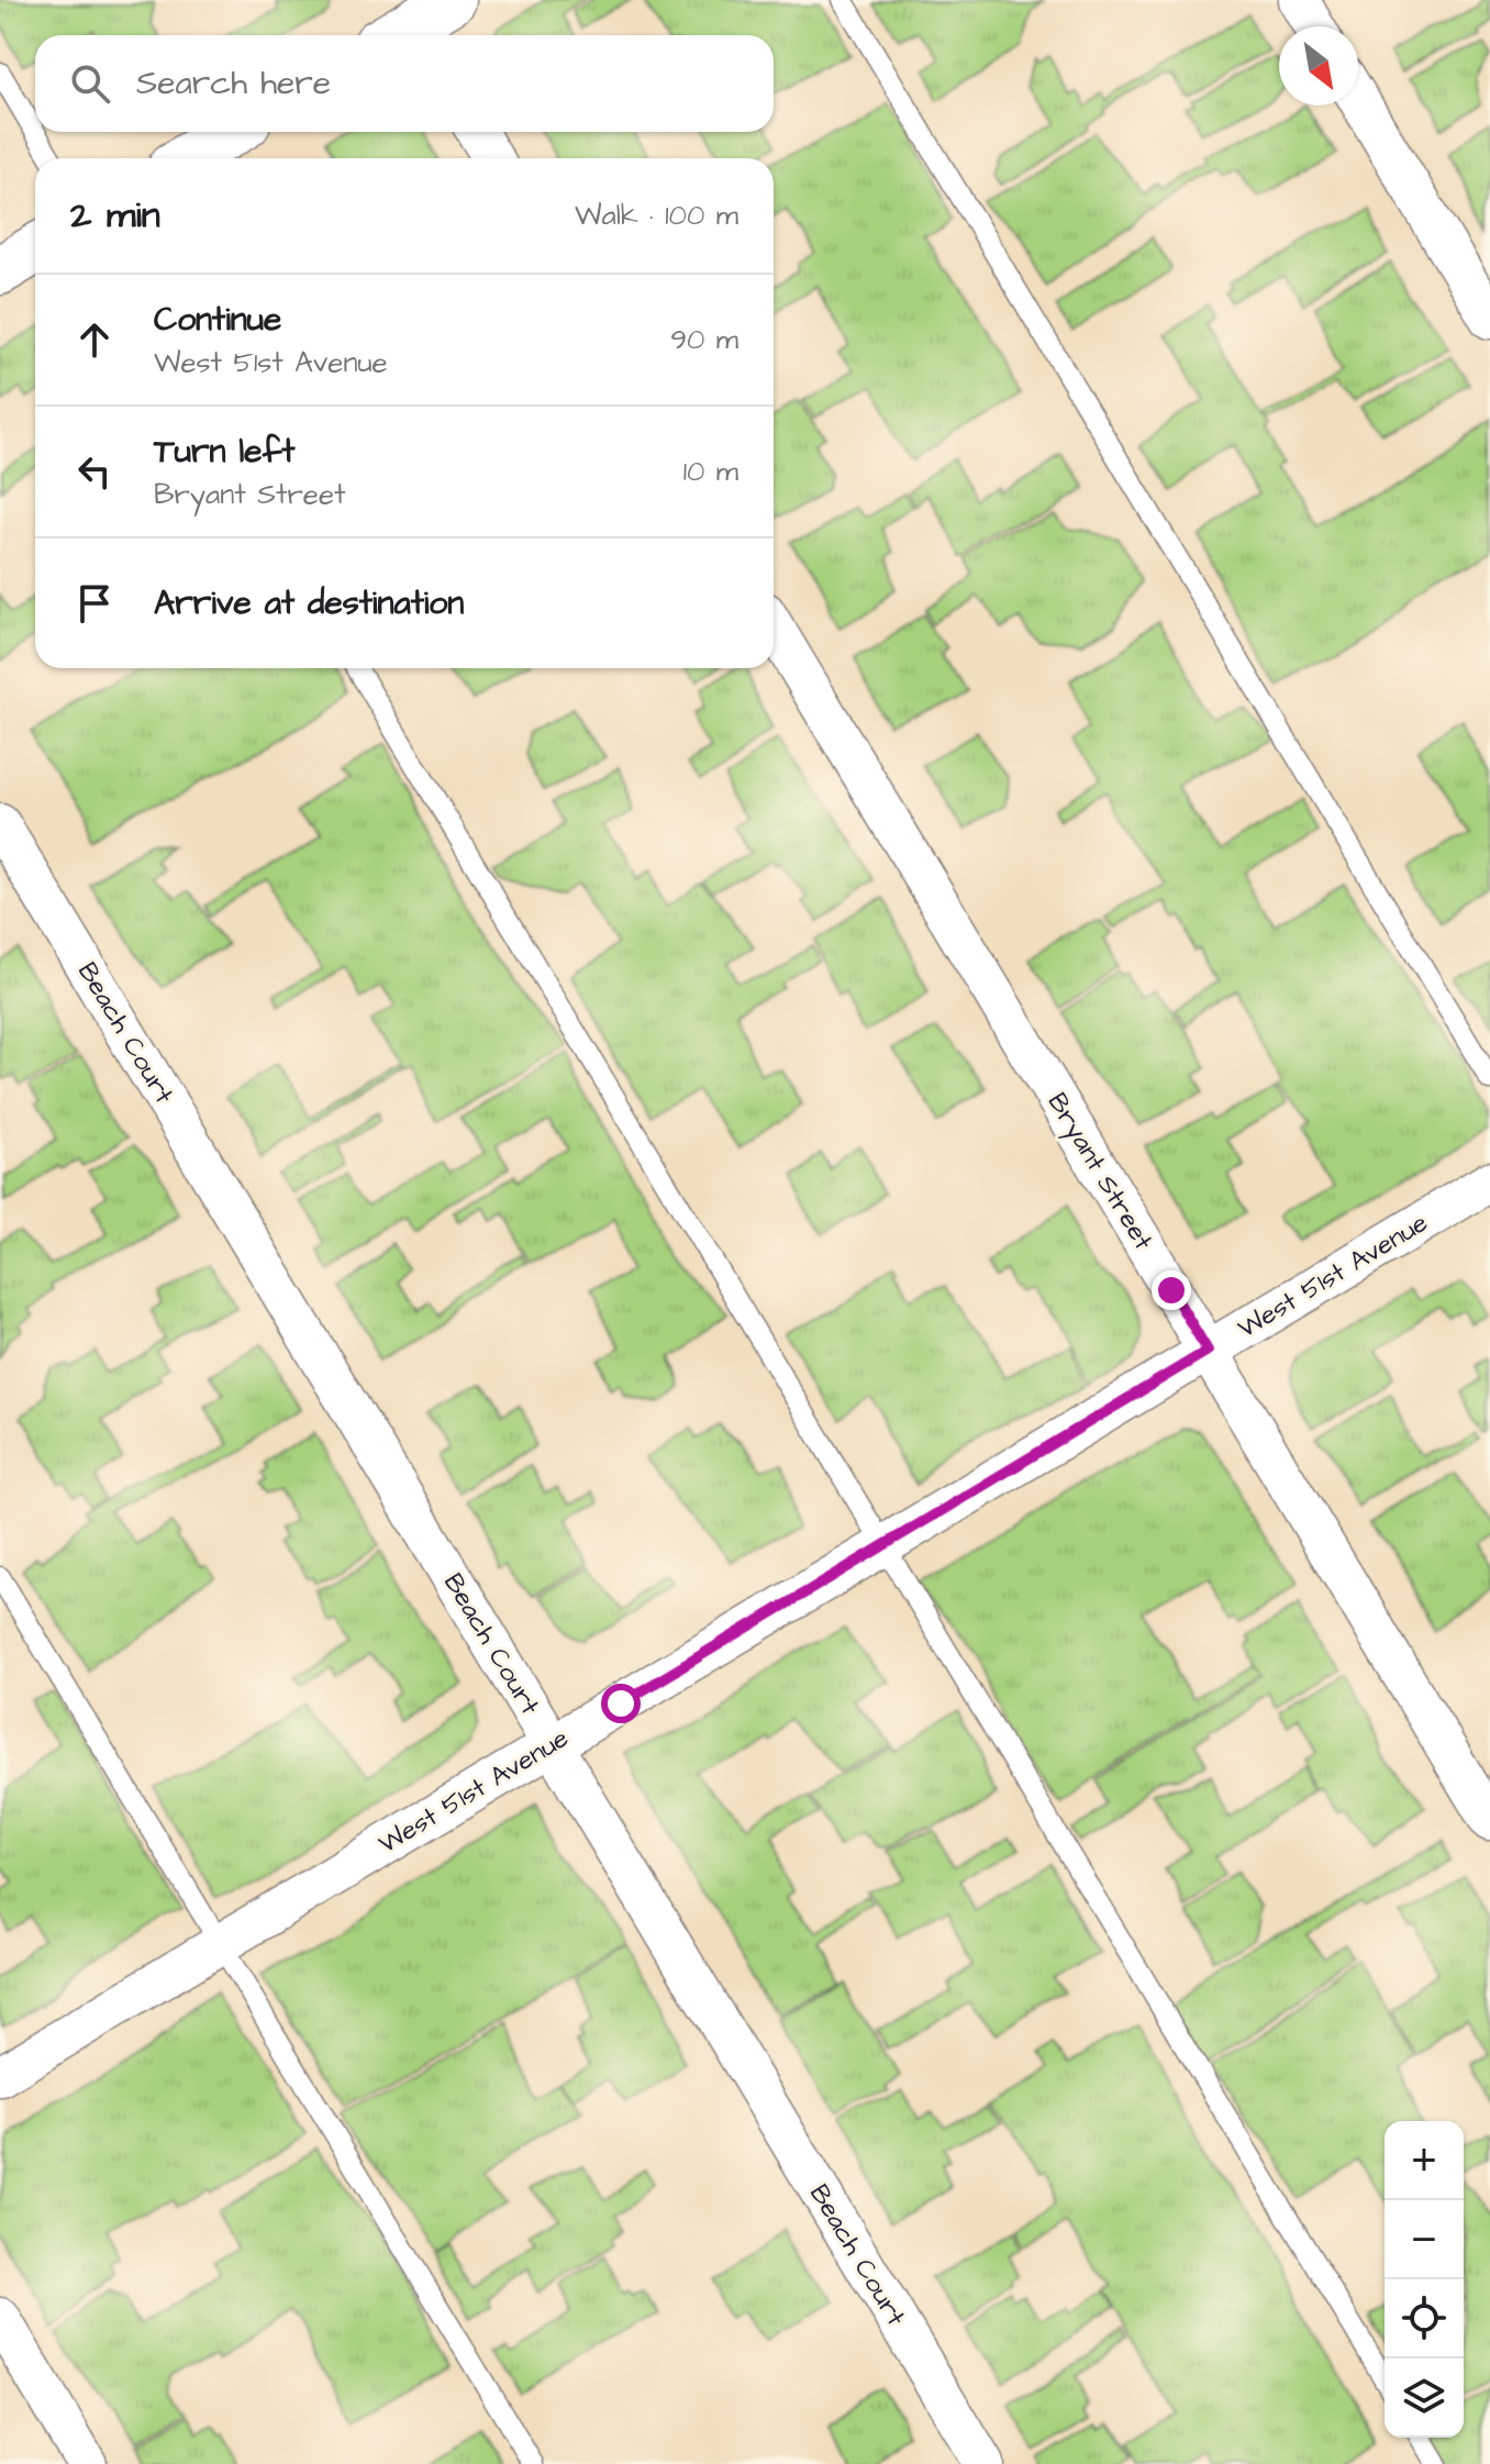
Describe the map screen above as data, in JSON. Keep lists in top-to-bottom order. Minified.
{"streets":{"street":["Beach Court","Bryant Street","West 51st Avenue"]},"crossings":[["Beach Court","West 51st Avenue"],["Bryant Street","West 51st Avenue"]],"north":"bottom right","page":{"search":"Search here","heading":["2 min","Walk · 100 m"],"list":[["Continue","West 51st Avenue","90 m"],["Turn left","Bryant Street","10 m"],"Arrive at destination"],"map_buttons":["+","−"]}}
